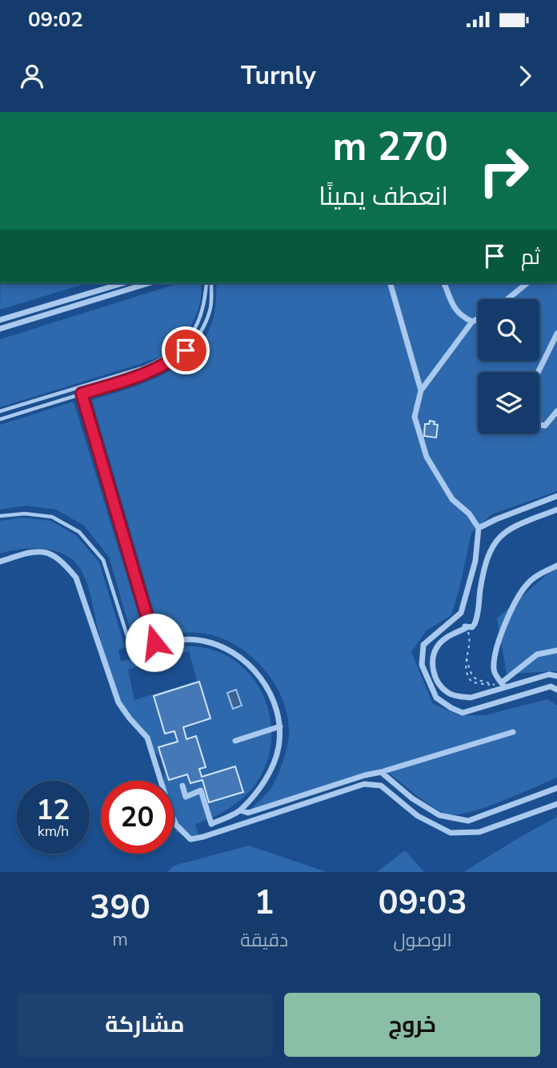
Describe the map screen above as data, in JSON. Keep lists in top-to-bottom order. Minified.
{"page":{"status":"09:02","header":"Turnly","turn":["270 m","انعطف يمينًا"],"then":"ثم","speed":"12 km/h","limit":"20","eta":["09:03","الوصول","1","دقيقة","390","m"],"buttons":["خروج","مشاركة"]}}
